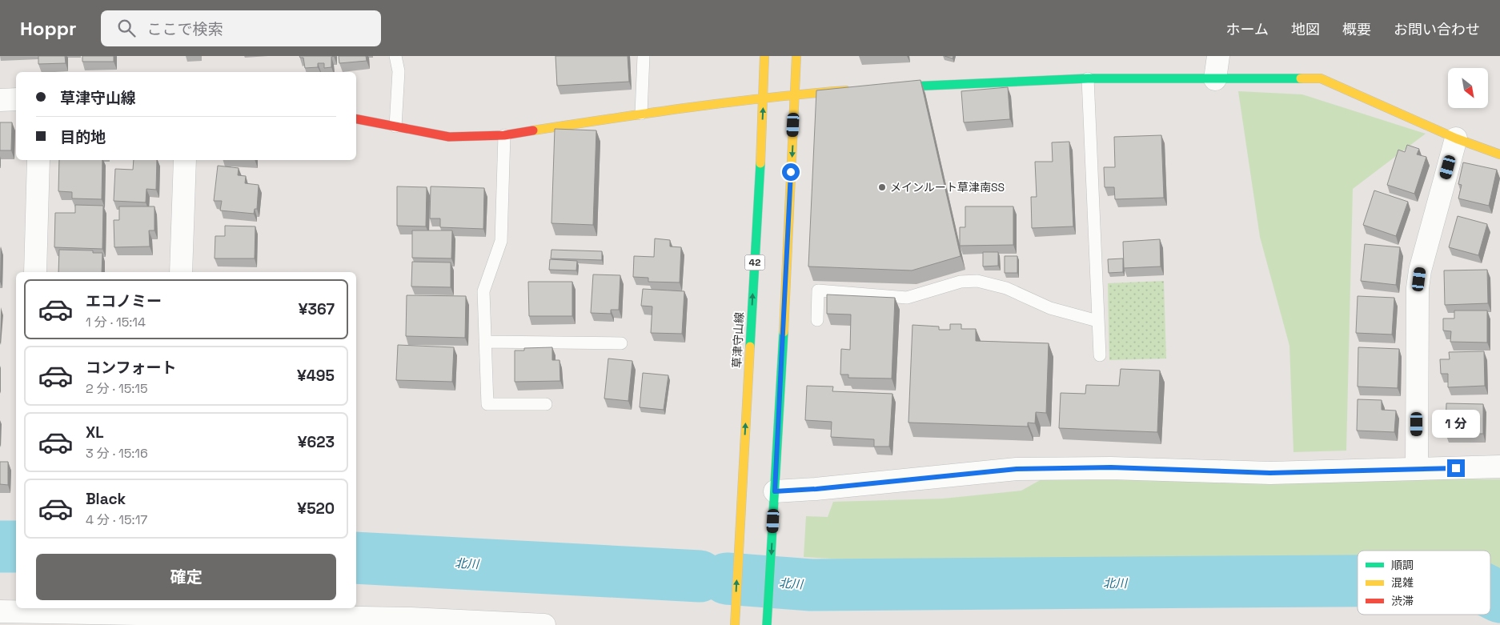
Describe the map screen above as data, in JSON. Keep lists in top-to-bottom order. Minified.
{"streets":{"street":["42","草津守山線"]},"water":["北川"],"places":["メインルート草津南SS"],"legend":["順調","混雑","渋滞"],"north":"bottom right","page":{"header":"Hoppr","search":"ここで検索","nav":["ホーム","地図","概要","お問い合わせ"],"banner":["草津守山線","目的地"],"list":[{"name":"エコノミー","note":"1 分 · 15:14","value":"¥367"},{"name":"コンフォート","note":"2 分 · 15:15","value":"¥495"},{"name":"XL","note":"3 分 · 15:16","value":"¥623"},{"name":"Black","note":"4 分 · 15:17","value":"¥520"}],"bubble":"1 分","buttons":"確定"}}
